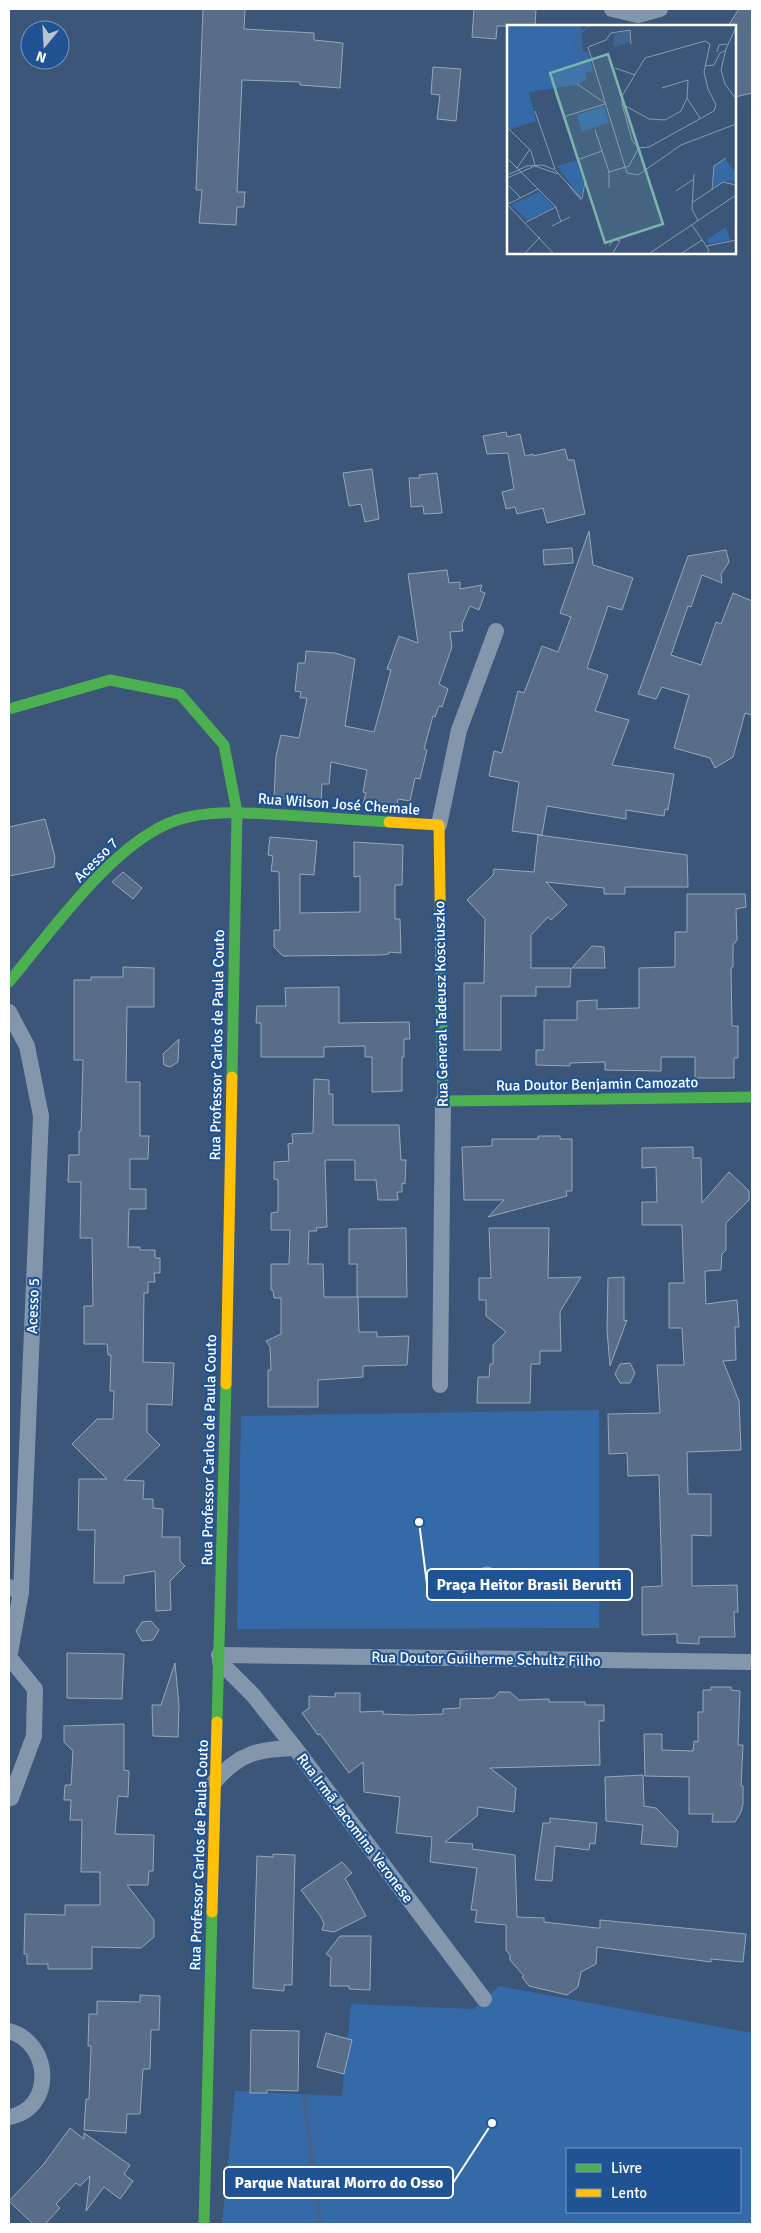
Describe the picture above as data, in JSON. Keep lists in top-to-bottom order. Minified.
{"streets":{"street":["Rua Wilson José Chemale","Acesso 7","Rua General Tadeusz Kosciuszko","Rua Professor Carlos de Paula Couto","Rua Doutor Benjamin Camozato","Acesso 5","Rua Doutor Guilherme Schultz Filho","Rua Irmã Jacomina Veronese"]},"crossings":[["Rua Wilson José Chemale","Acesso 7"],["Rua Wilson José Chemale","Rua General Tadeusz Kosciuszko"],["Rua Wilson José Chemale","Rua Professor Carlos de Paula Couto"],["Acesso 7","Rua Professor Carlos de Paula Couto"],["Rua General Tadeusz Kosciuszko","Rua Doutor Benjamin Camozato"],["Rua Professor Carlos de Paula Couto","Rua Doutor Guilherme Schultz Filho"],["Rua Professor Carlos de Paula Couto","Rua Irmã Jacomina Veronese"],["Rua Doutor Guilherme Schultz Filho","Rua Irmã Jacomina Veronese"]],"places":["Praça Heitor Brasil Berutti","Parque Natural Morro do Osso"],"legend":["Livre","Lento"],"north":"bottom"}
